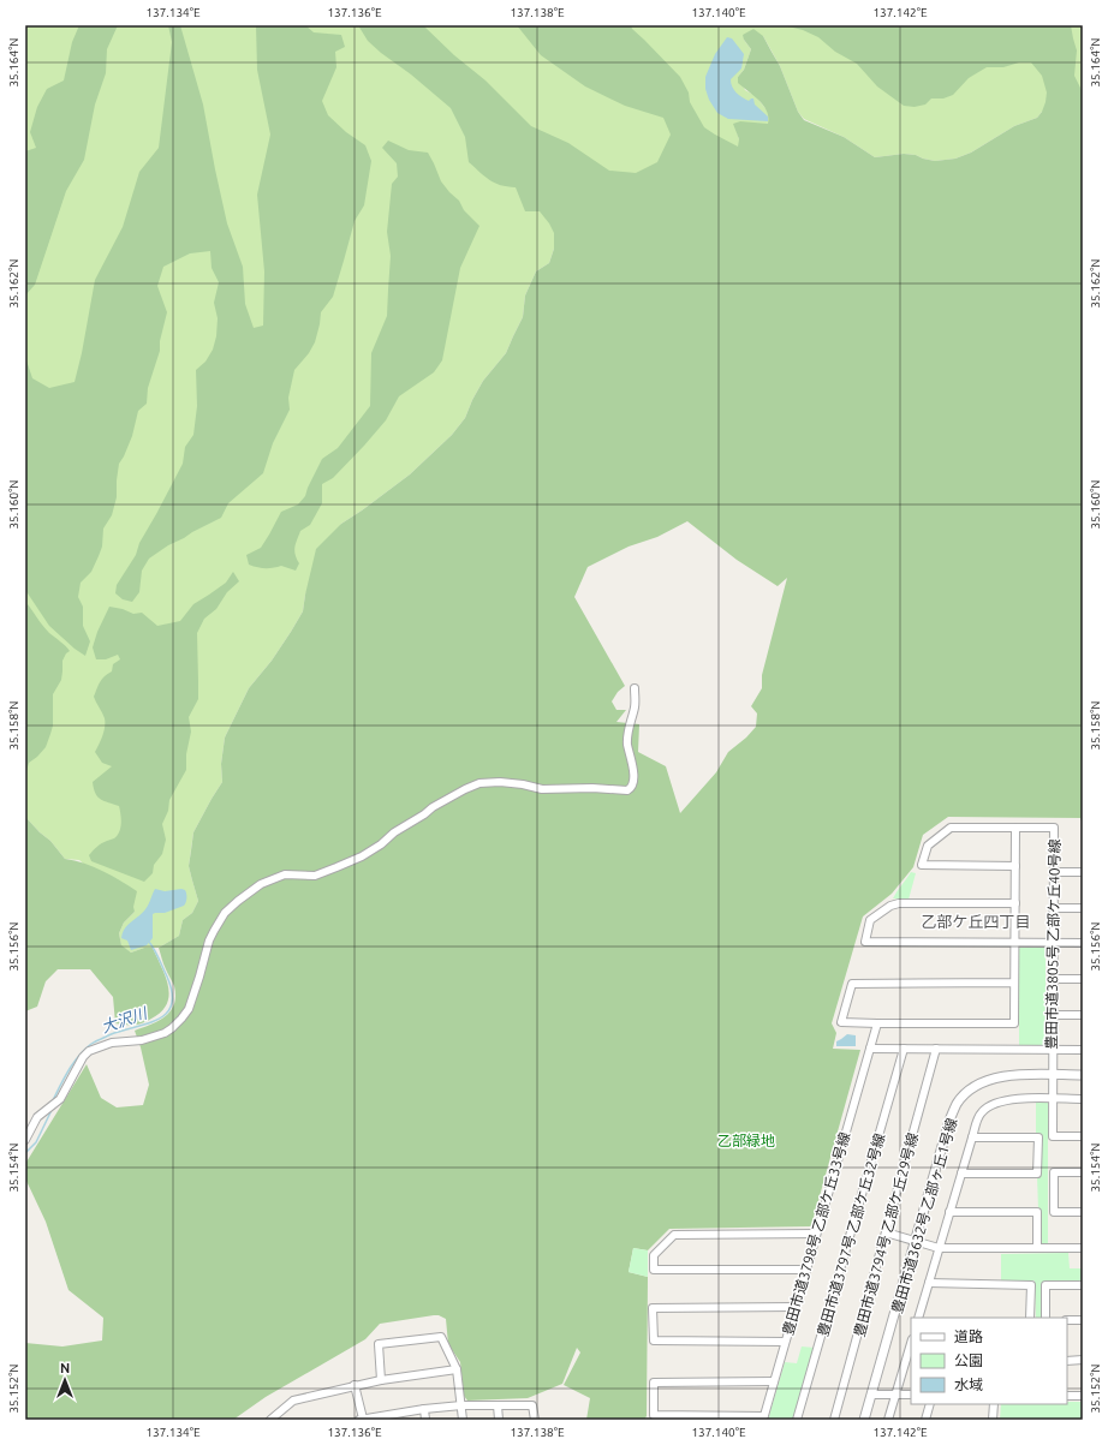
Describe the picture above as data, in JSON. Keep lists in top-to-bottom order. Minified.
{"streets":{"street":["豊田市道3805号 乙部ケ丘40号線","豊田市道3632号 乙部ヶ丘1号線","豊田市道3798号 乙部ケ丘33号線","豊田市道3797号 乙部ケ丘32号線","豊田市道3794号 乙部ケ丘29号線"]},"crossings":[["豊田市道3805号 乙部ケ丘40号線","豊田市道3632号 乙部ヶ丘1号線"]],"districts":["乙部ケ丘四丁目"],"water":["大沢川"],"parks":["乙部緑地"],"legend":["道路","公園","水域"],"north":"top","coordinates":["137.134°E","137.136°E","137.138°E","137.140°E","137.142°E","35.164°N","35.162°N","35.160°N","35.158°N","35.156°N","35.154°N","35.152°N"]}
